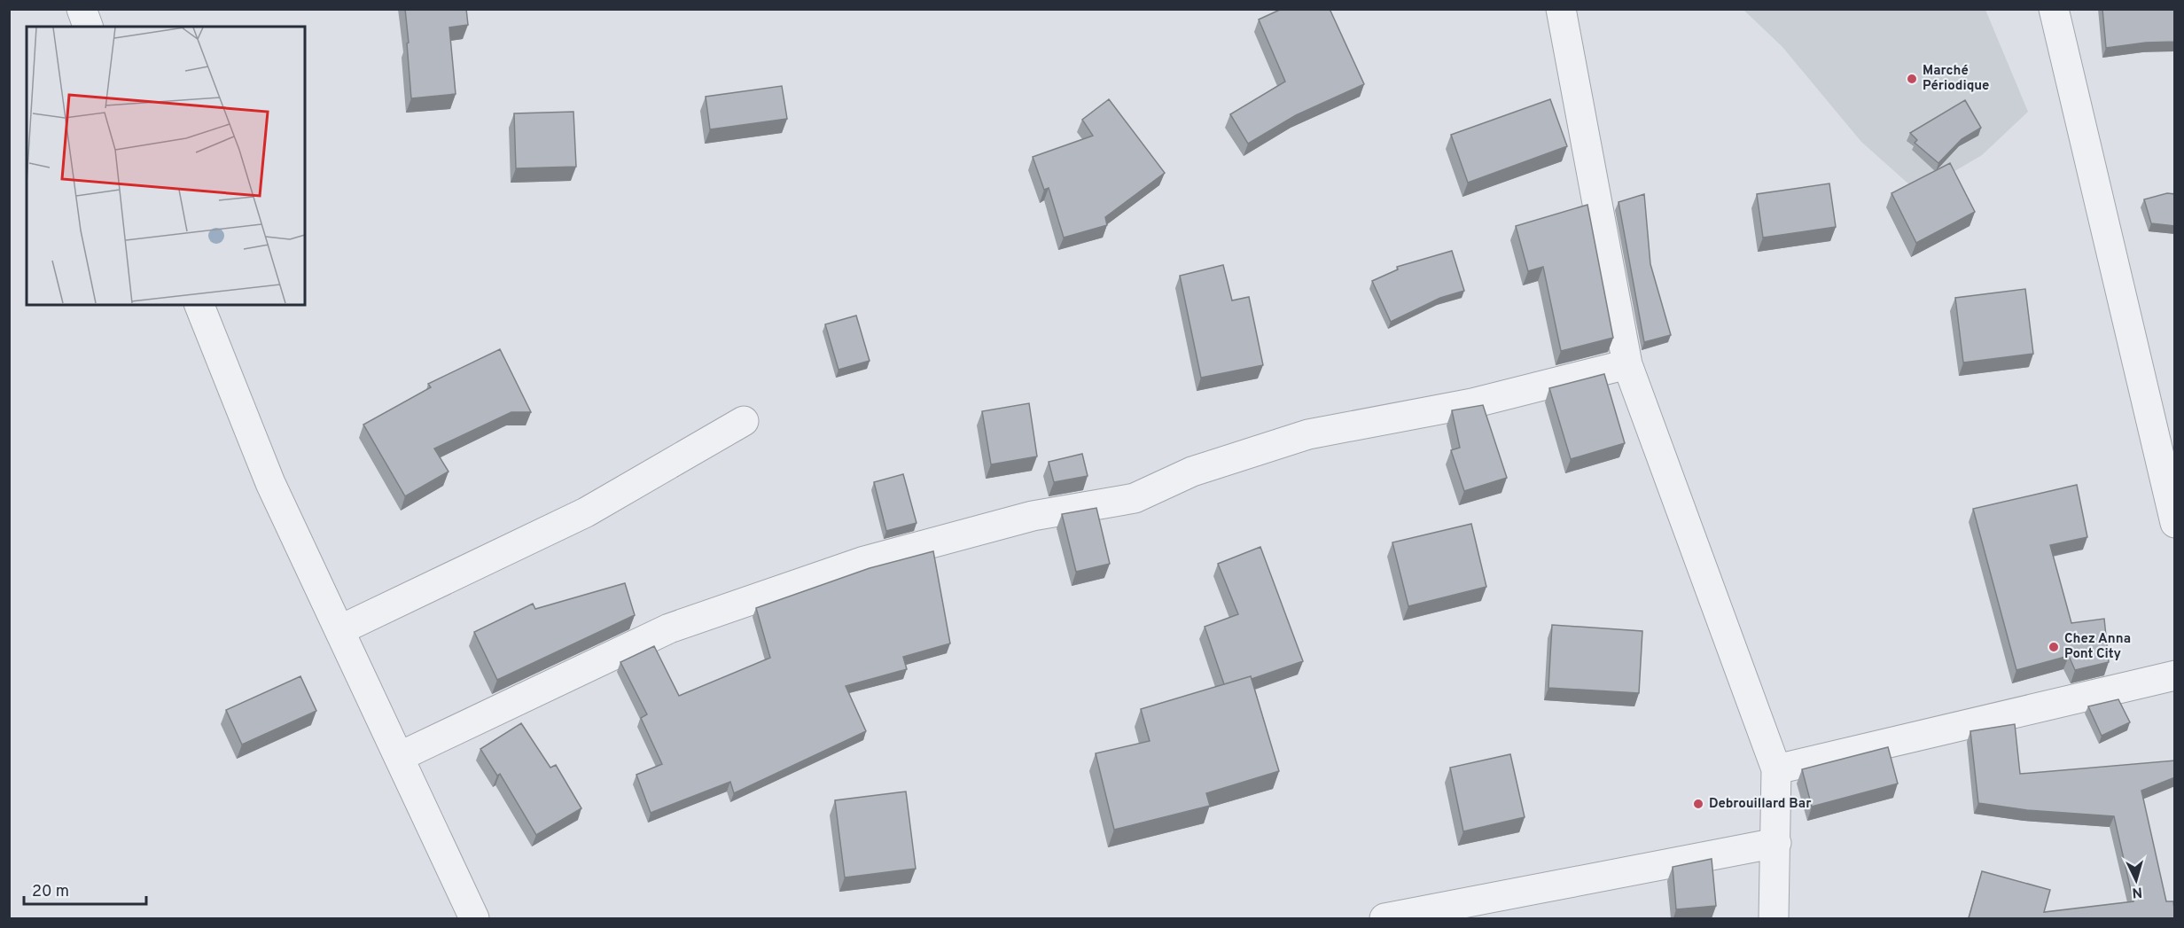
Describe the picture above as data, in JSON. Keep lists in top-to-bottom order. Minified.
{"places":["Marché Périodique","Chez Anna Pont City","Debrouillard Bar"],"scale_bar":"20 m","north":"bottom"}
